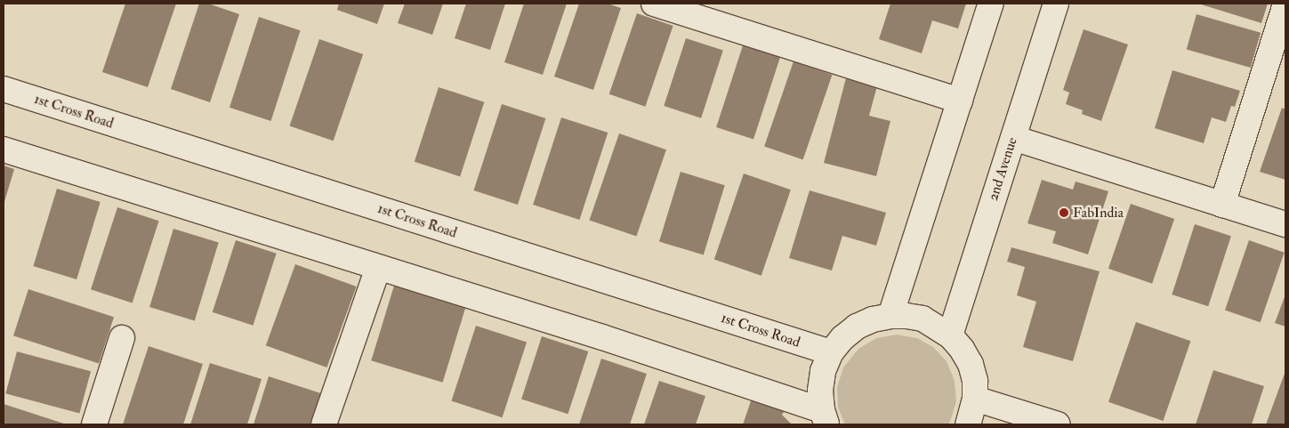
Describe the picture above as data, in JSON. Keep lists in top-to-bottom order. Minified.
{"streets":{"street":["1st Cross Road","2nd Avenue"]},"places":["FabIndia"]}
